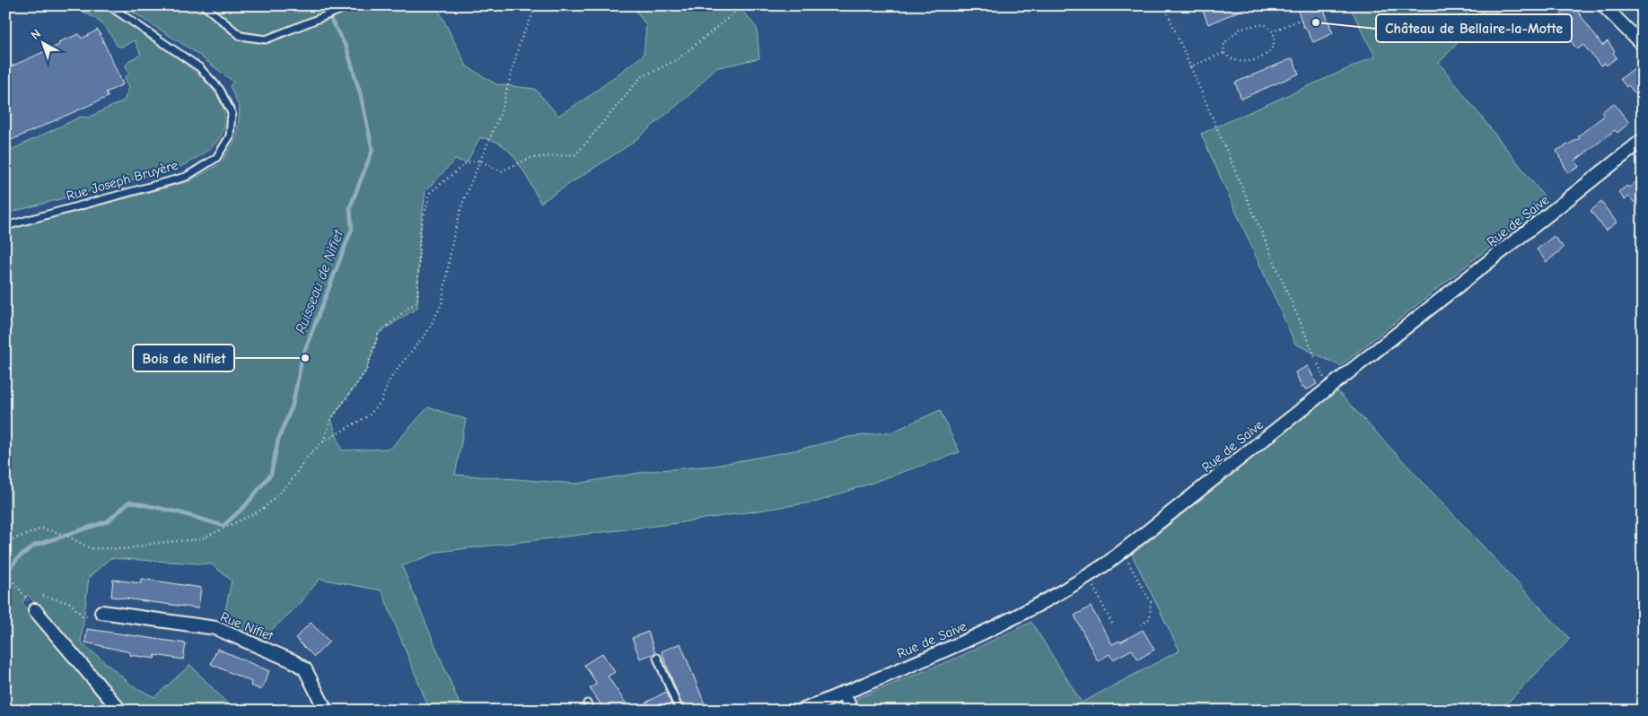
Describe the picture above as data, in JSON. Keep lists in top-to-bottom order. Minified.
{"streets":{"street":["Rue de Saive","Rue Nifiet"],"lane":["Rue Joseph Bruyère"]},"water":["Ruisseau de Nifiet"],"places":["Château de Bellaire-la-Motte","Bois de Nifiet"],"north":"top left"}
